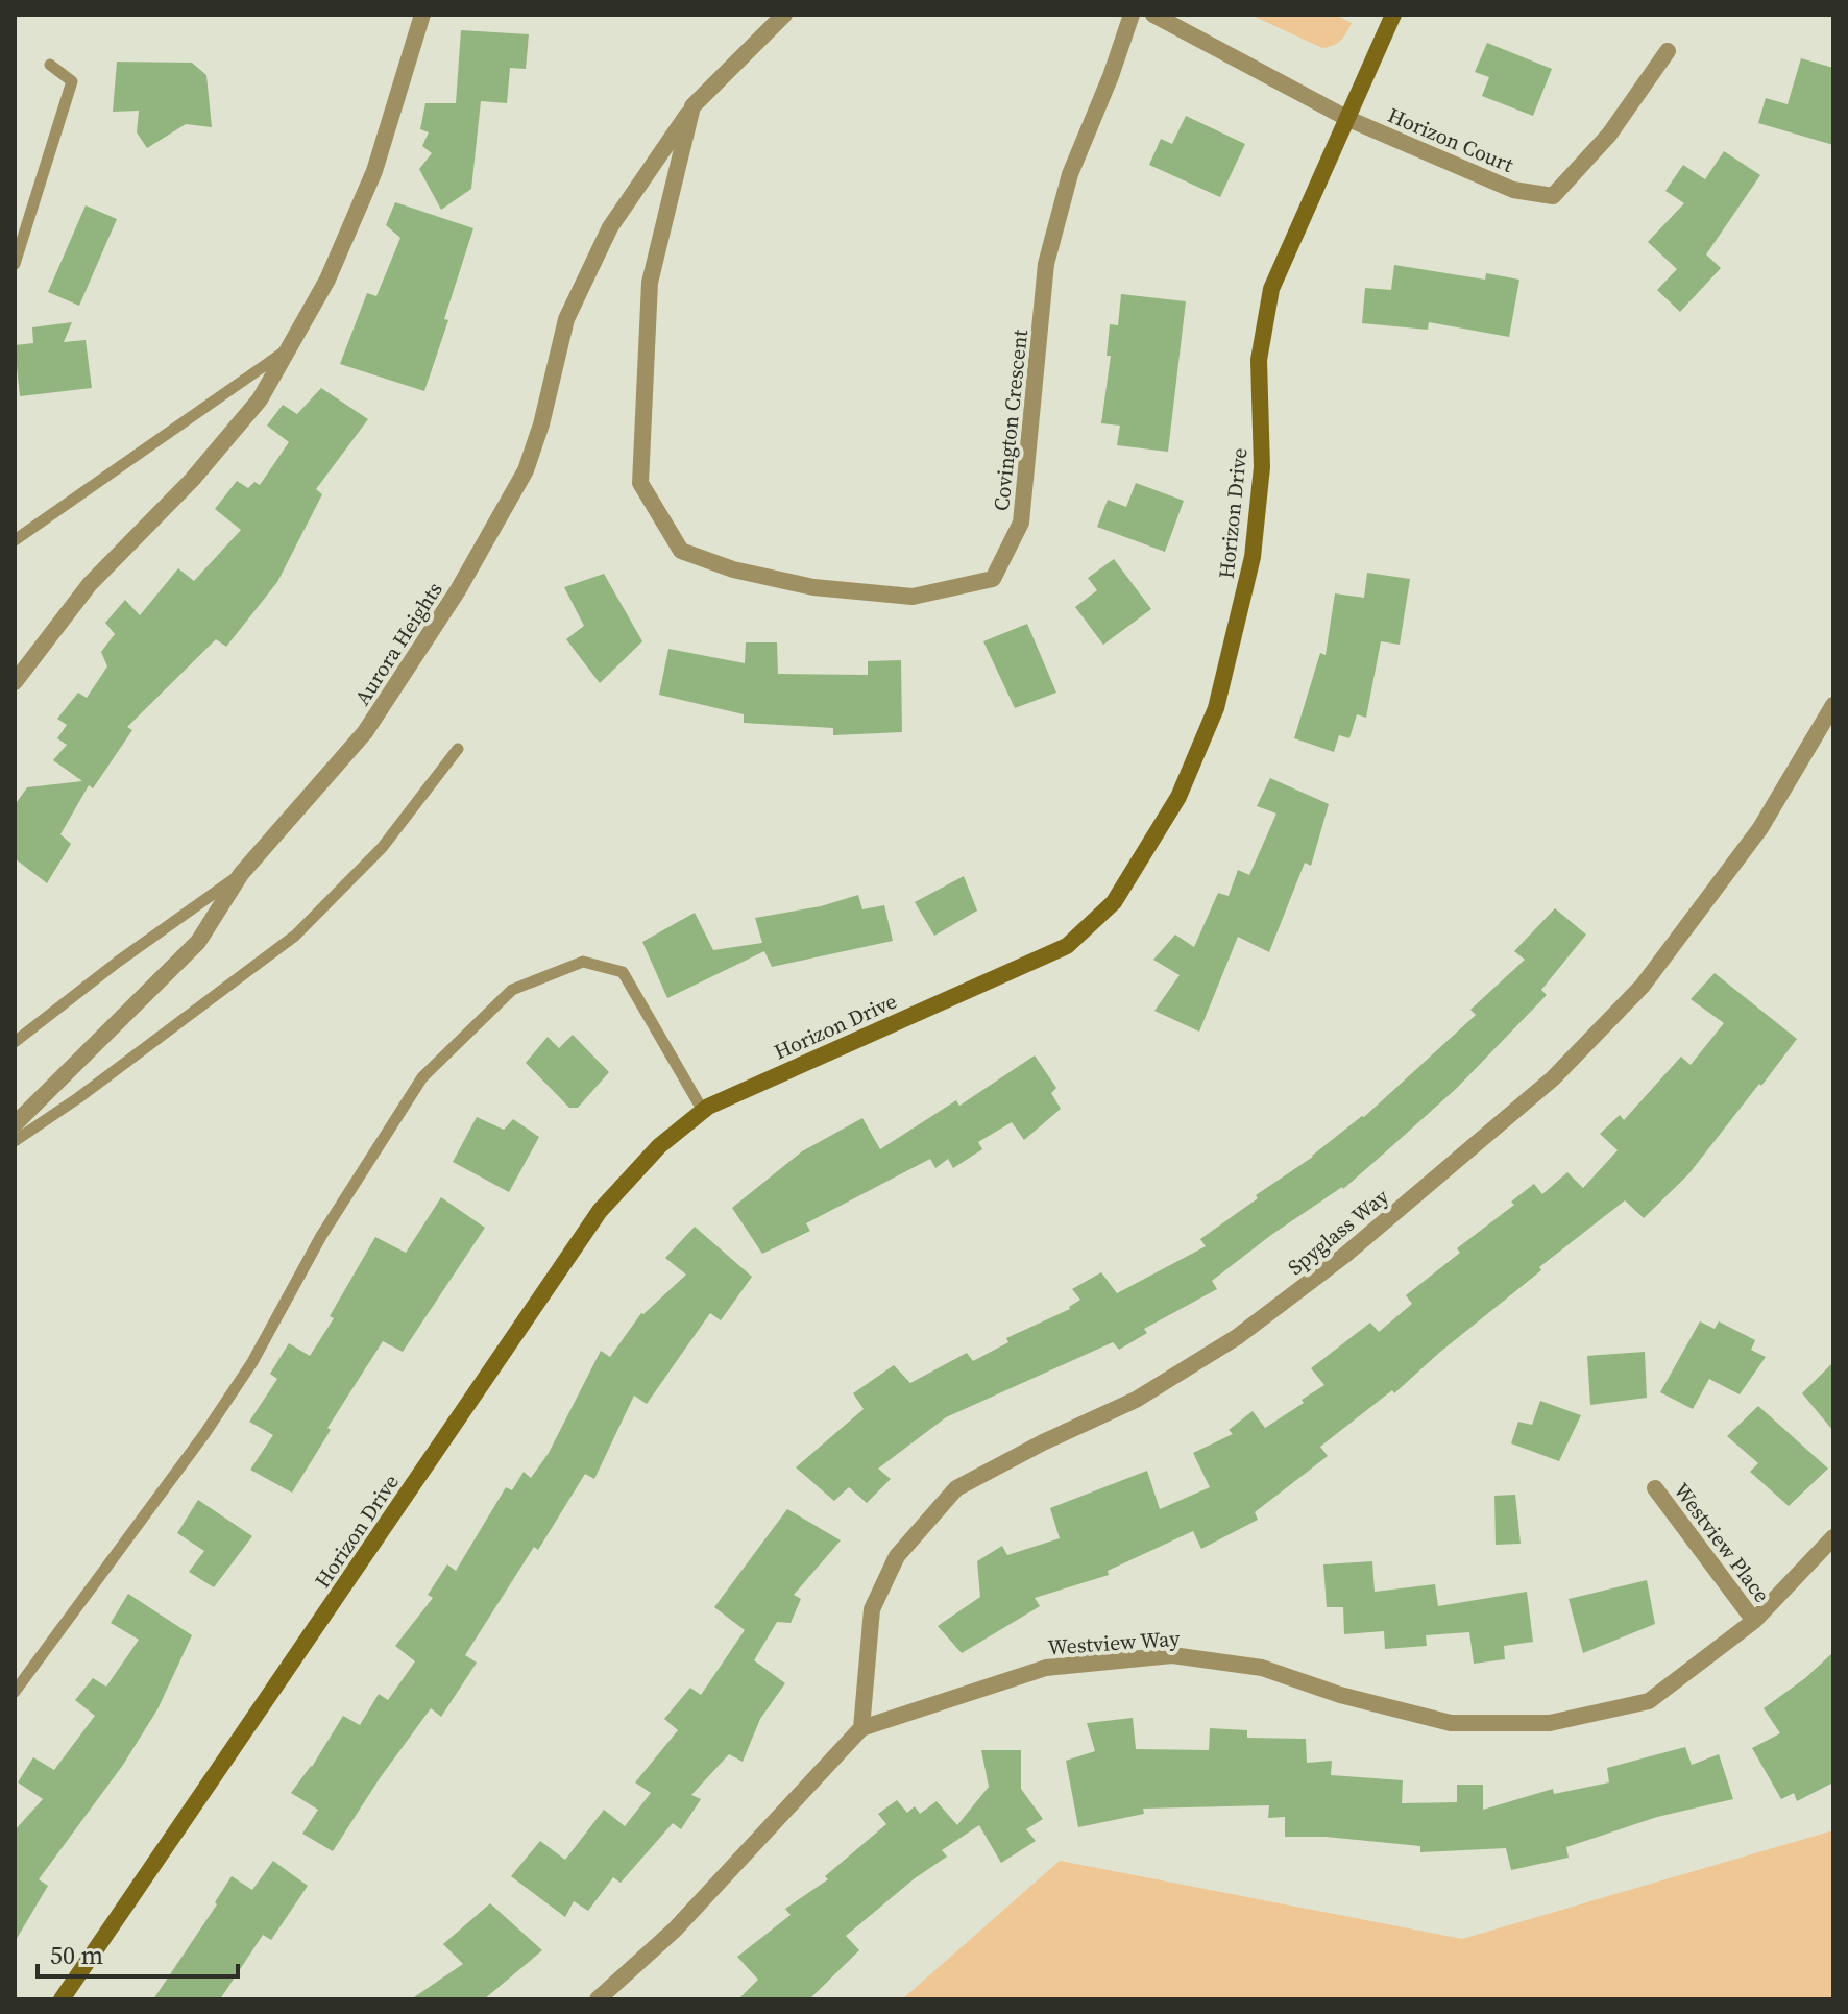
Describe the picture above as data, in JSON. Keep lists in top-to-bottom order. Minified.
{"streets":{"street":["Horizon Court","Covington Crescent","Horizon Drive","Aurora Heights","Spyglass Way","Westview Place","Westview Way"]},"crossings":[["Horizon Court","Horizon Drive"],["Covington Crescent","Aurora Heights"],["Spyglass Way","Westview Way"],["Westview Place","Westview Way"]],"scale_bar":"50 m"}
